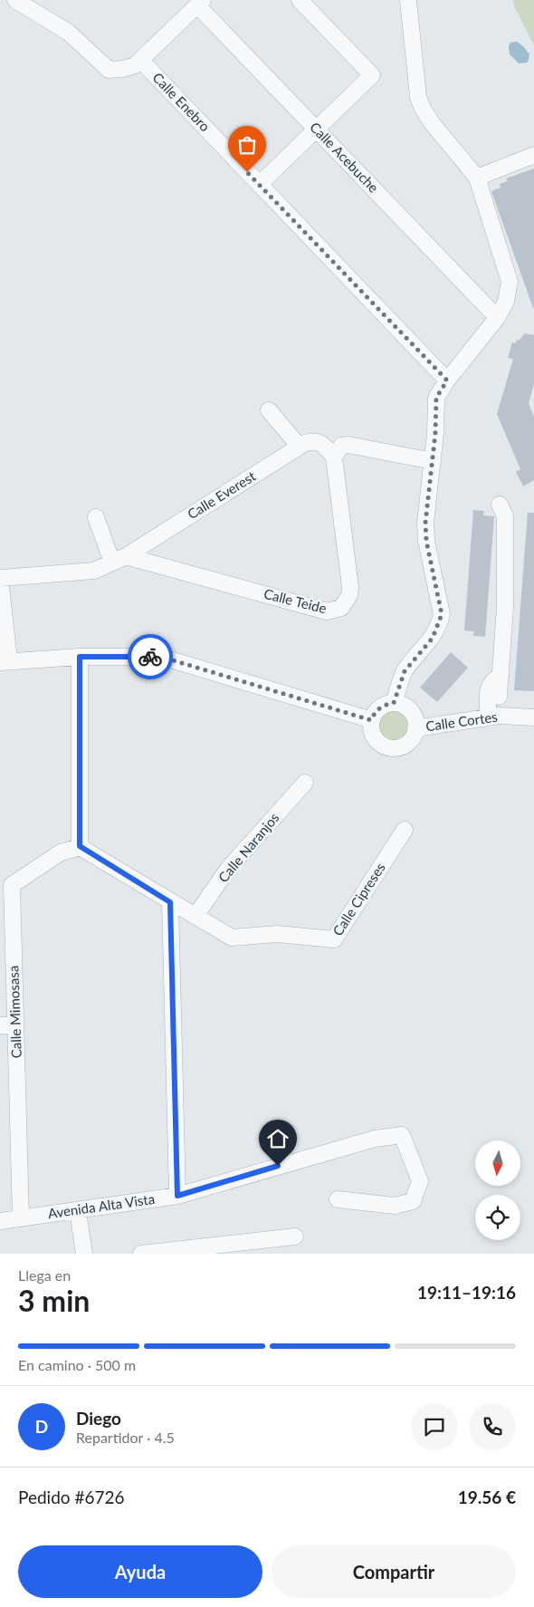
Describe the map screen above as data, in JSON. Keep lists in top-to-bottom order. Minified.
{"streets":{"street":["Calle Enebro","Calle Acebuche","Calle Everest","Calle Teide","Calle Cortes","Calle Naranjos","Calle Cipreses","Calle Mimosasa","Avenida Alta Vista"]},"crossings":[["Calle Everest","Calle Teide"],["Calle Naranjos","Calle Cipreses"],["Calle Cipreses","Calle Mimosasa"],["Calle Mimosasa","Avenida Alta Vista"]],"north":"bottom","page":{"heading":["3 min","Llega en","19:11–19:16"],"panel":["Diego","Repartidor · 4.5","Pedido #6726","19.56 €"],"bar":"En camino · 500 m","round":"D","buttons":["Ayuda","Compartir"]}}
